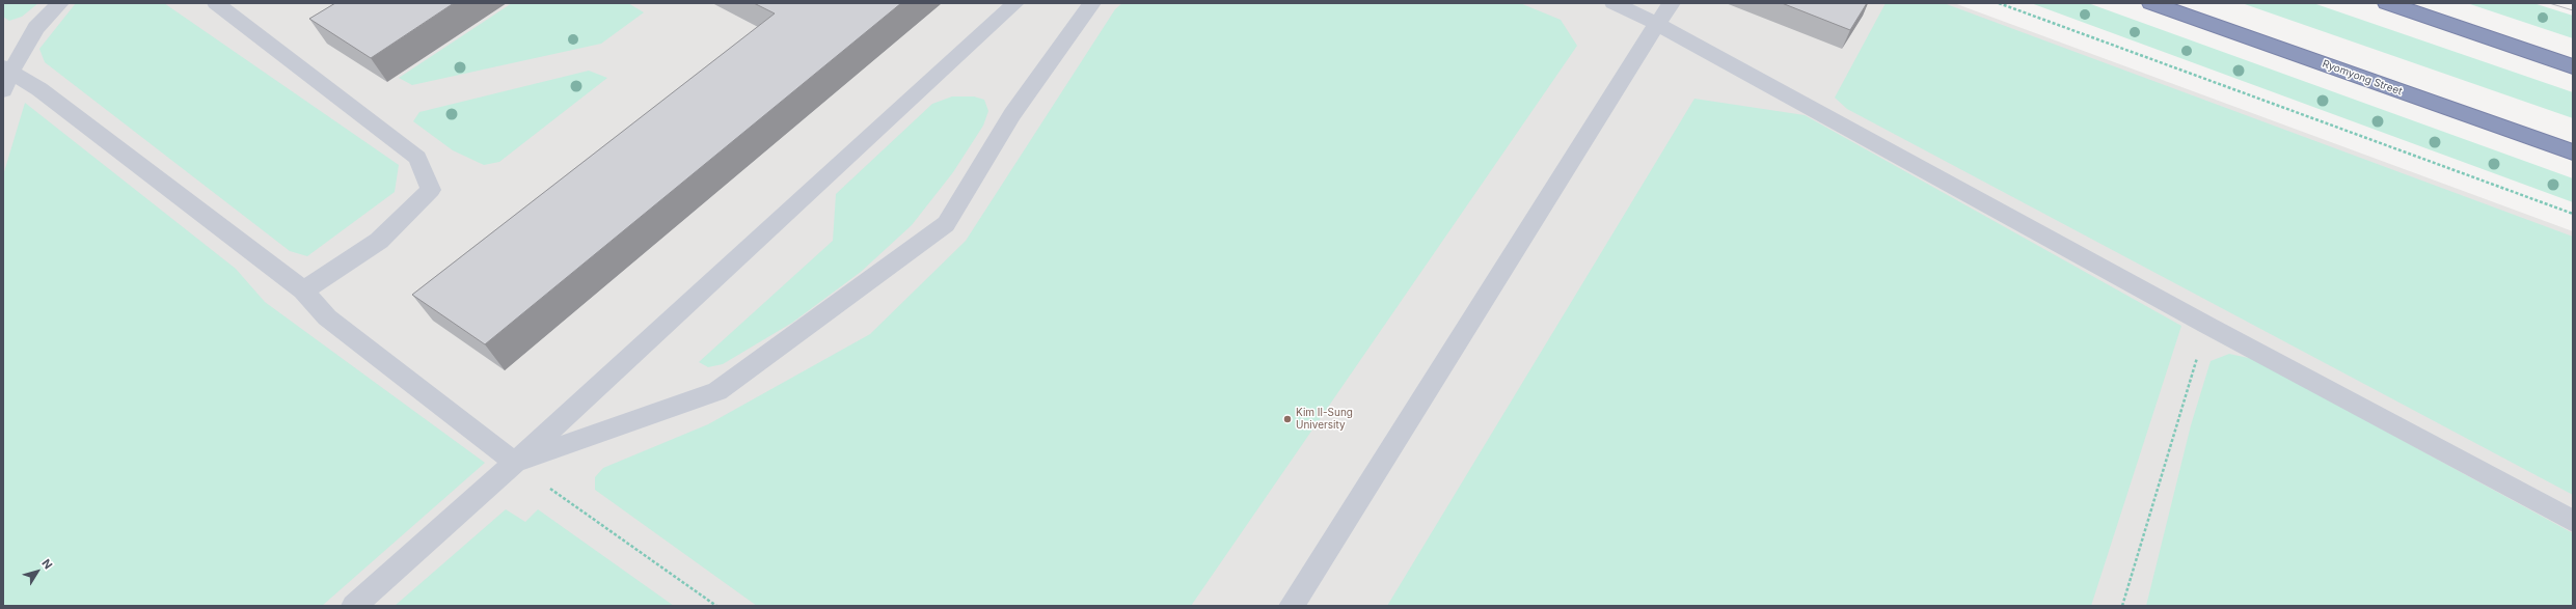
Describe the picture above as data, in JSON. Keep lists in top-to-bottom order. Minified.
{"streets":{"highway":["Ryomyong Street"]},"places":["Kim Il-Sung University"],"north":"top right"}
